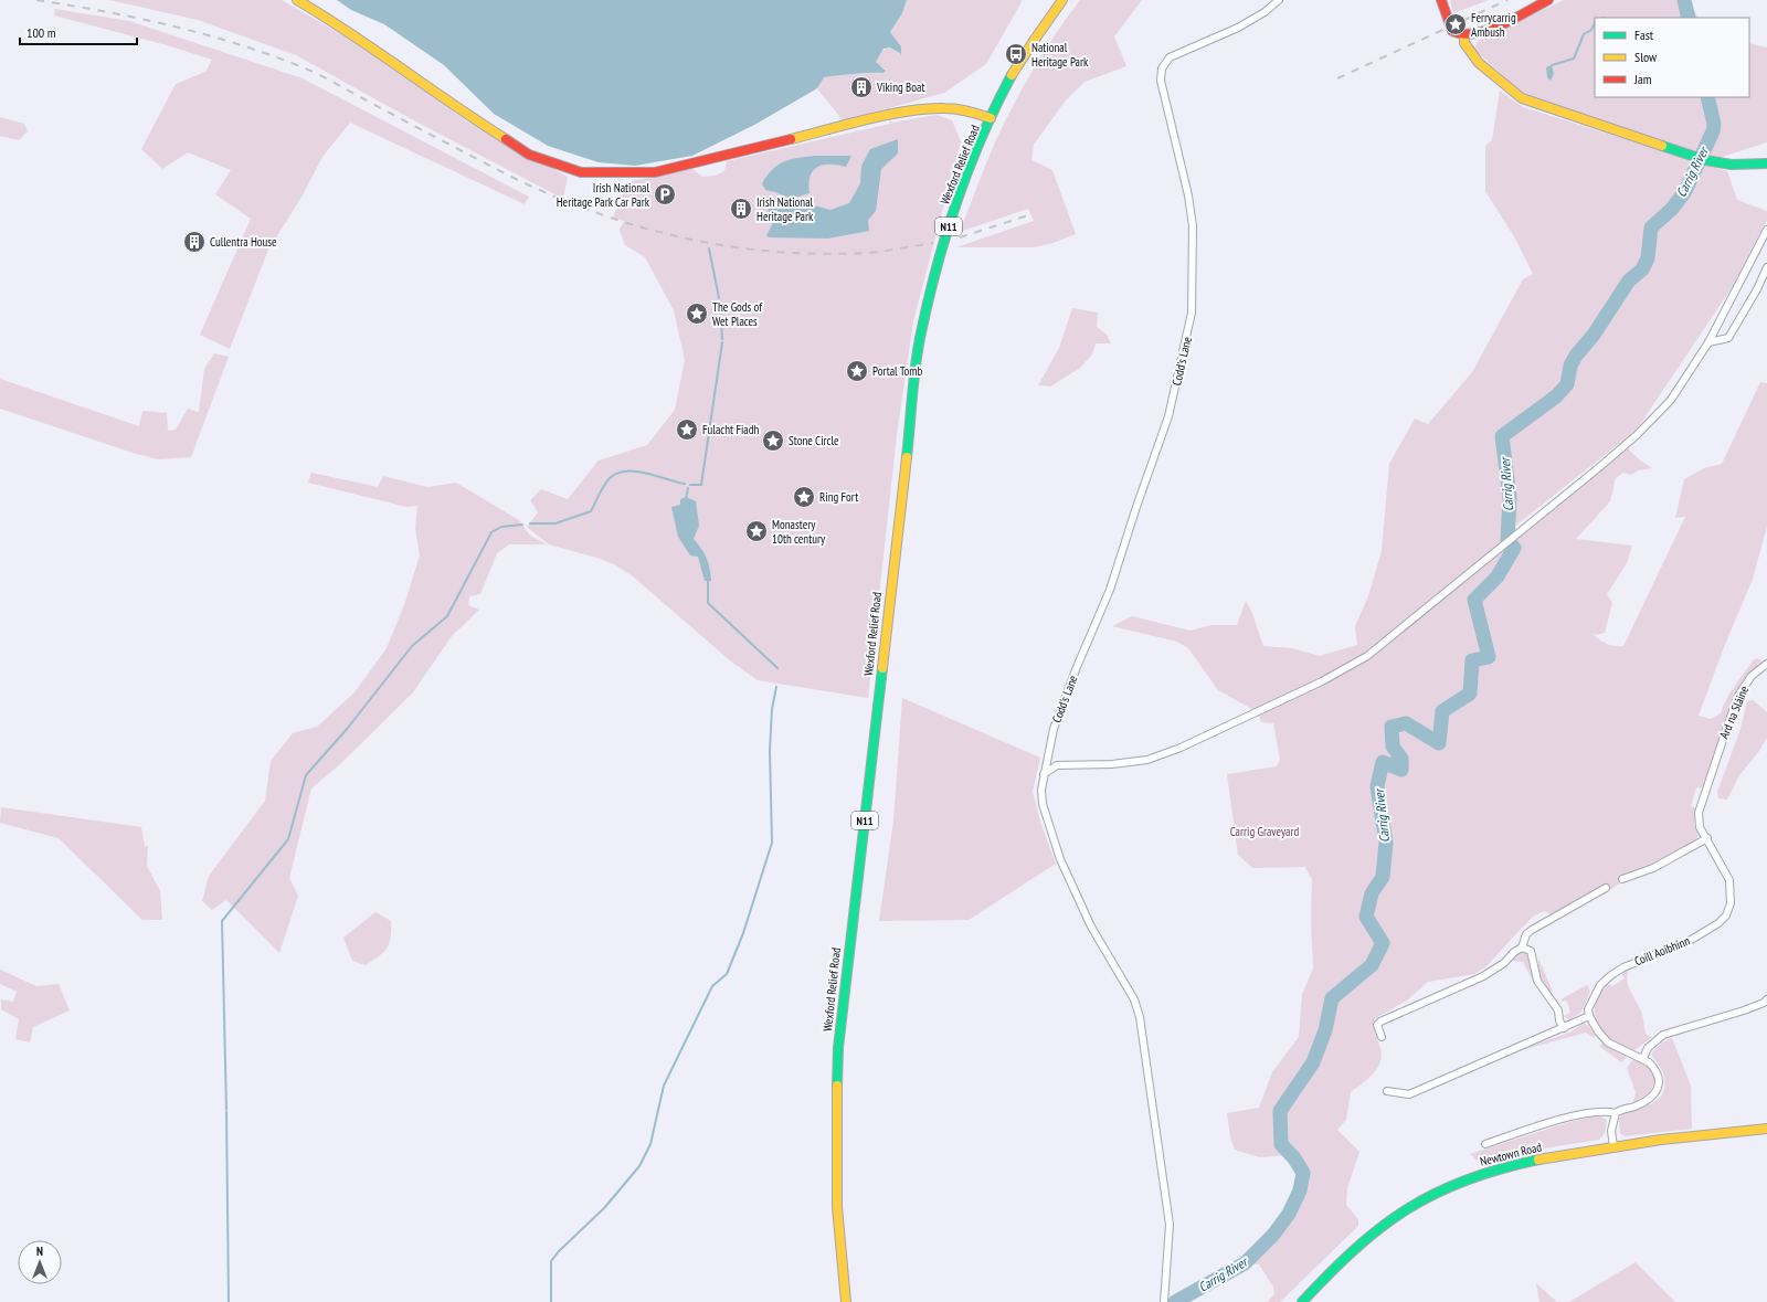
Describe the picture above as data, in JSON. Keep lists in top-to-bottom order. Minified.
{"streets":{"main road":["Wexford Relief Road","N11","Newtown Road"],"street":["Codd's Lane","Ard na Sláine","Coill Aoibhinn"]},"crossings":[["Ard na Sláine","Coill Aoibhinn"]],"water":["Carrig River"],"parks":["Carrig Graveyard"],"places":{"place":["Ferrycarrig Ambush","The Gods of Wet Places","Portal Tomb","Fulacht Fiadh","Stone Circle","Ring Fort","Monastery 10th century"],"bus stop":["National Heritage Park"],"building":["Viking Boat","Irish National Heritage Park","Cullentra House"],"parking":["Irish National Heritage Park Car Park"]},"legend":["Fast","Slow","Jam"],"scale_bar":"100 m","north":"top"}
